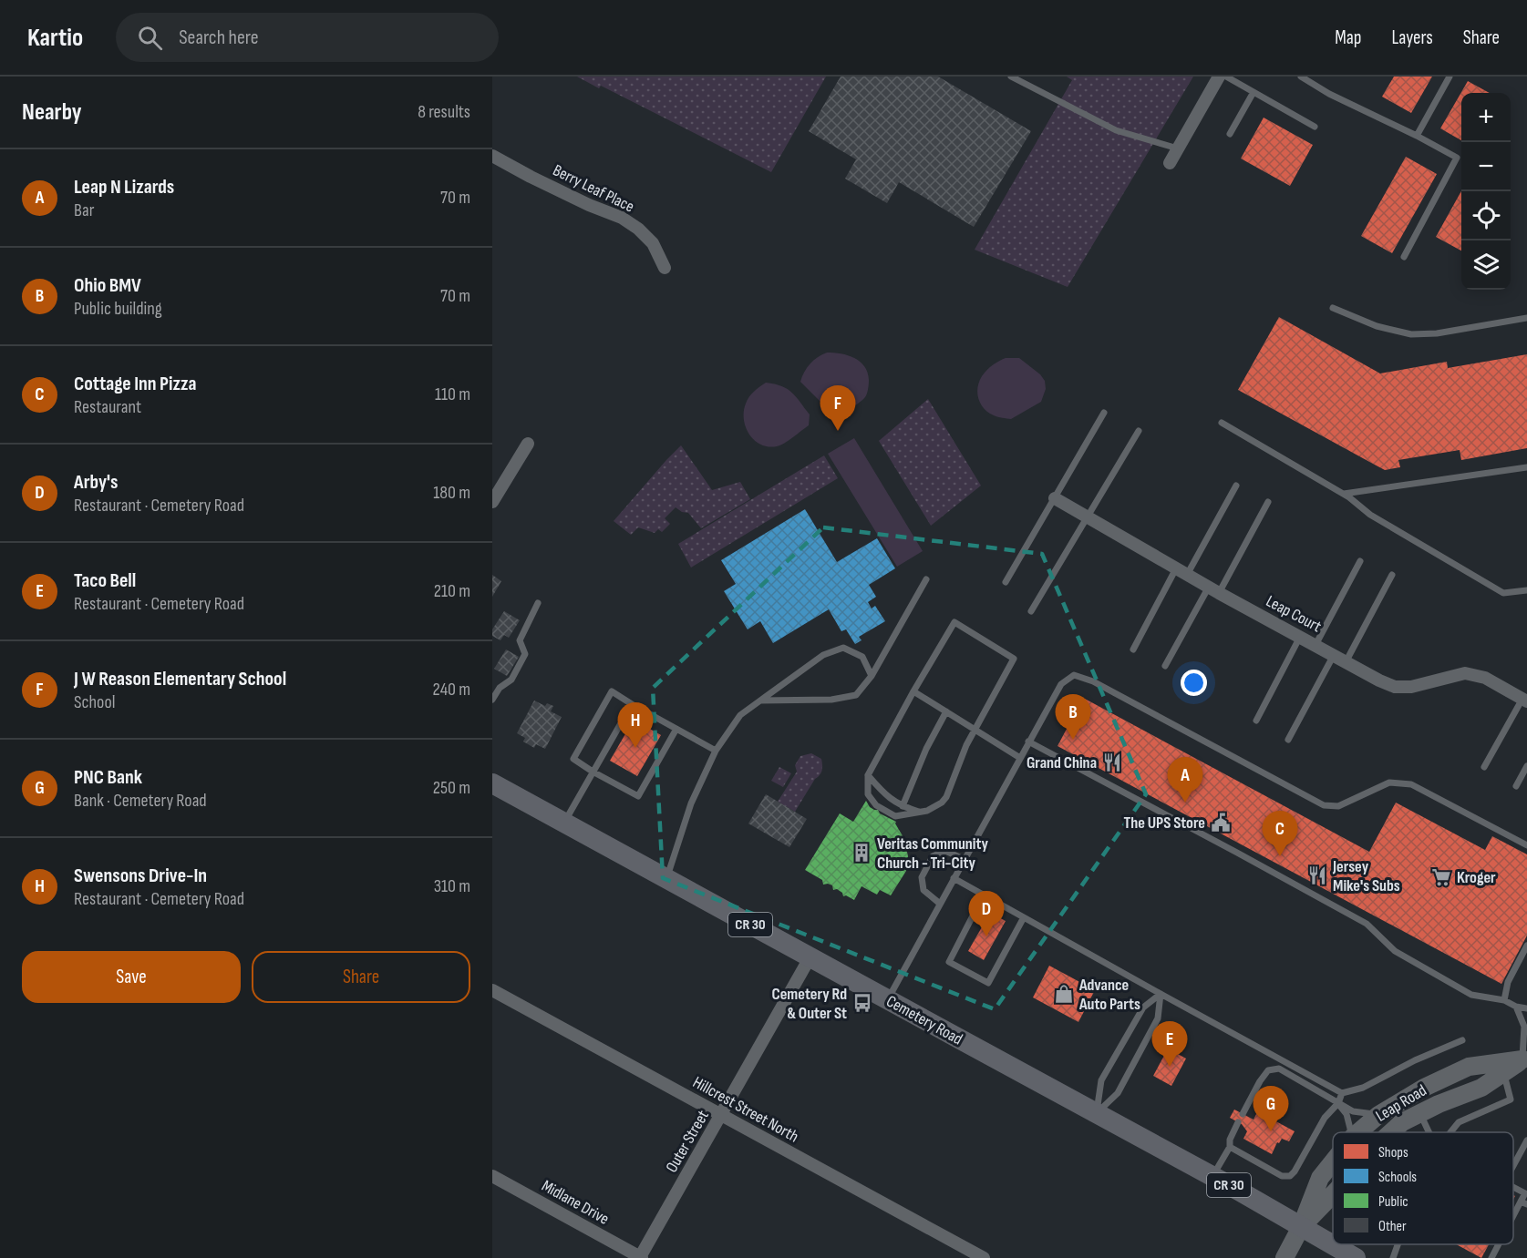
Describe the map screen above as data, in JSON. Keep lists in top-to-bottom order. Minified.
{"streets":{"main road":["CR 30","Cemetery Road"],"street":["Berry Leaf Place","Leap Court","Leap Road","Hillcrest Street North","Outer Street","Midlane Drive"]},"crossings":[["Cemetery Road","Leap Road"],["Cemetery Road","Outer Street"],["Hillcrest Street North","Outer Street"],["Outer Street","Midlane Drive"]],"places":{"restaurant":["Grand China","Jersey Mike's Subs"],"public building":["The UPS Store"],"building":["Veritas Community Church - Tri-City"],"supermarket":["Kroger"],"shop":["Advance Auto Parts"],"bus stop":["Cemetery Rd & Outer St"]},"legend":["Shops","Schools","Public","Other"],"page":{"header":"Kartio","search":"Search here","nav":["Map","Layers","Share"],"heading":["Nearby","8 results"],"map_buttons":["+","−"],"list":[{"mark":"A","name":"Leap N Lizards","note":"Bar","value":"70 m"},{"mark":"B","name":"Ohio BMV","note":"Public building","value":"70 m"},{"mark":"C","name":"Cottage Inn Pizza","note":"Restaurant","value":"110 m"},{"mark":"D","name":"Arby's","note":"Restaurant · Cemetery Road","value":"180 m"},{"mark":"E","name":"Taco Bell","note":"Restaurant · Cemetery Road","value":"210 m"},{"mark":"F","name":"J W Reason Elementary School","note":"School","value":"240 m"},{"mark":"G","name":"PNC Bank","note":"Bank · Cemetery Road","value":"250 m"},{"mark":"H","name":"Swensons Drive-In","note":"Restaurant · Cemetery Road","value":"310 m"}],"pins":["F","B","H","A","C","D","E","G"],"buttons":["Save","Share"]}}
